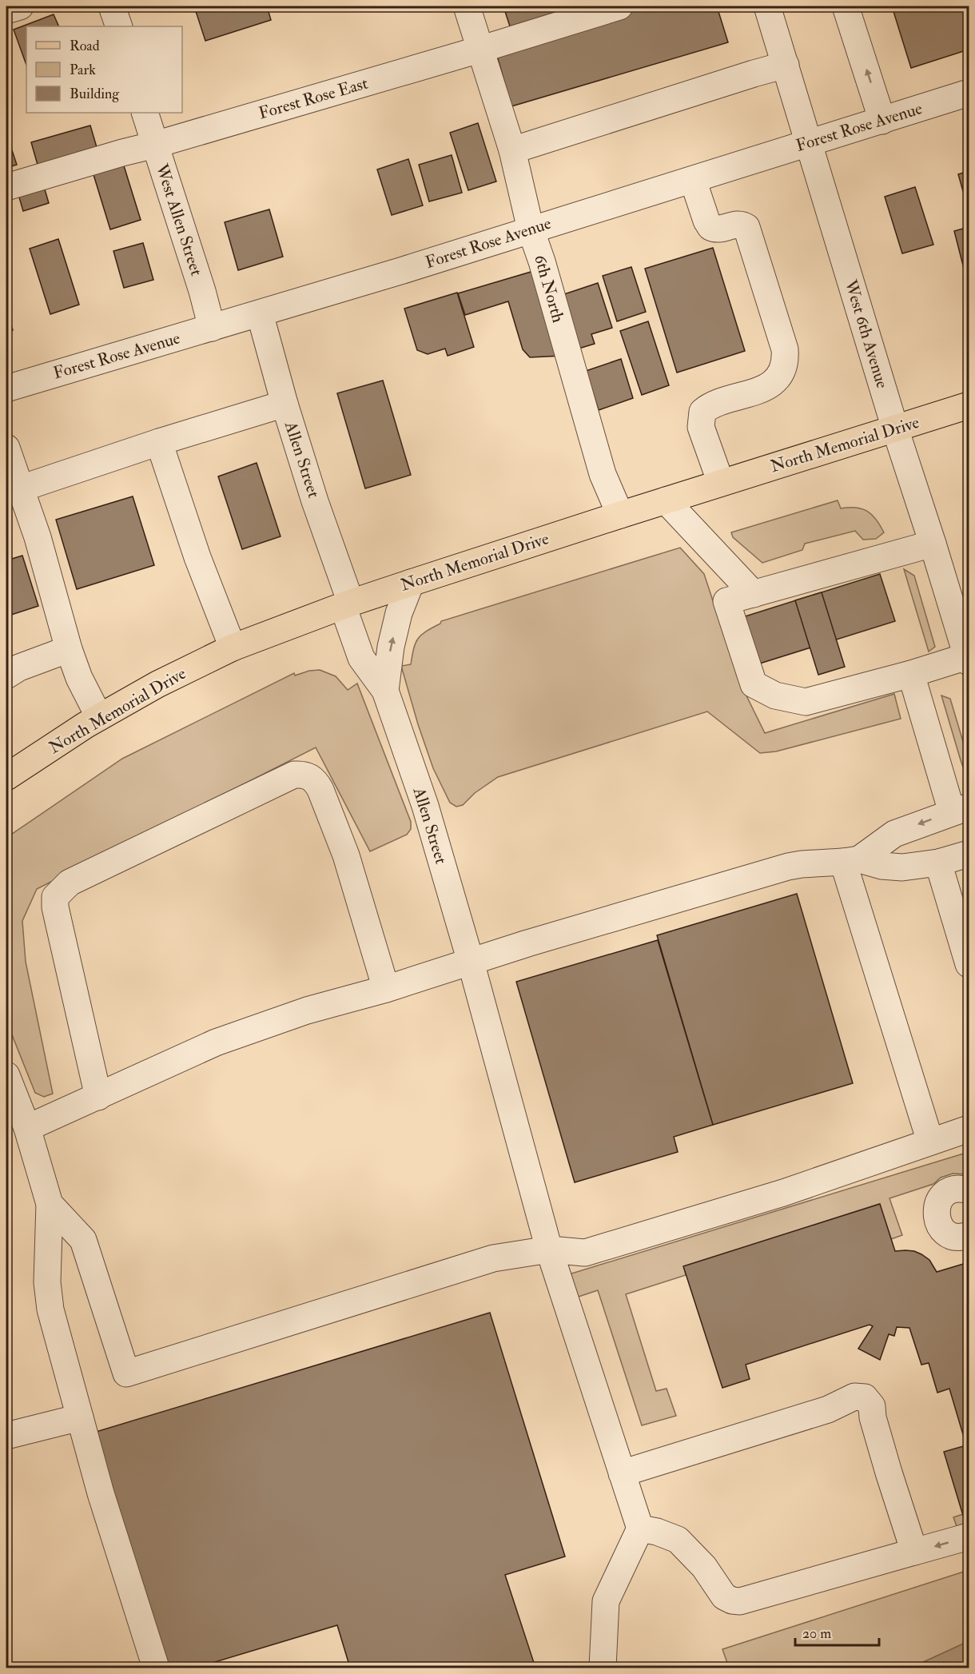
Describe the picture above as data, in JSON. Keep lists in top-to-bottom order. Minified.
{"streets":{"main road":["North Memorial Drive"],"street":["Forest Rose East","Forest Rose Avenue","West Allen Street","6th North","West 6th Avenue","Allen Street"]},"crossings":[["Forest Rose East","West Allen Street"],["Forest Rose East","6th North"],["Forest Rose Avenue","West Allen Street"],["Forest Rose Avenue","6th North"],["Forest Rose Avenue","West 6th Avenue"],["Forest Rose Avenue","Allen Street"],["6th North","North Memorial Drive"],["West 6th Avenue","North Memorial Drive"],["North Memorial Drive","Allen Street"]],"legend":["Road","Park","Building"],"scale_bar":"20 m"}
